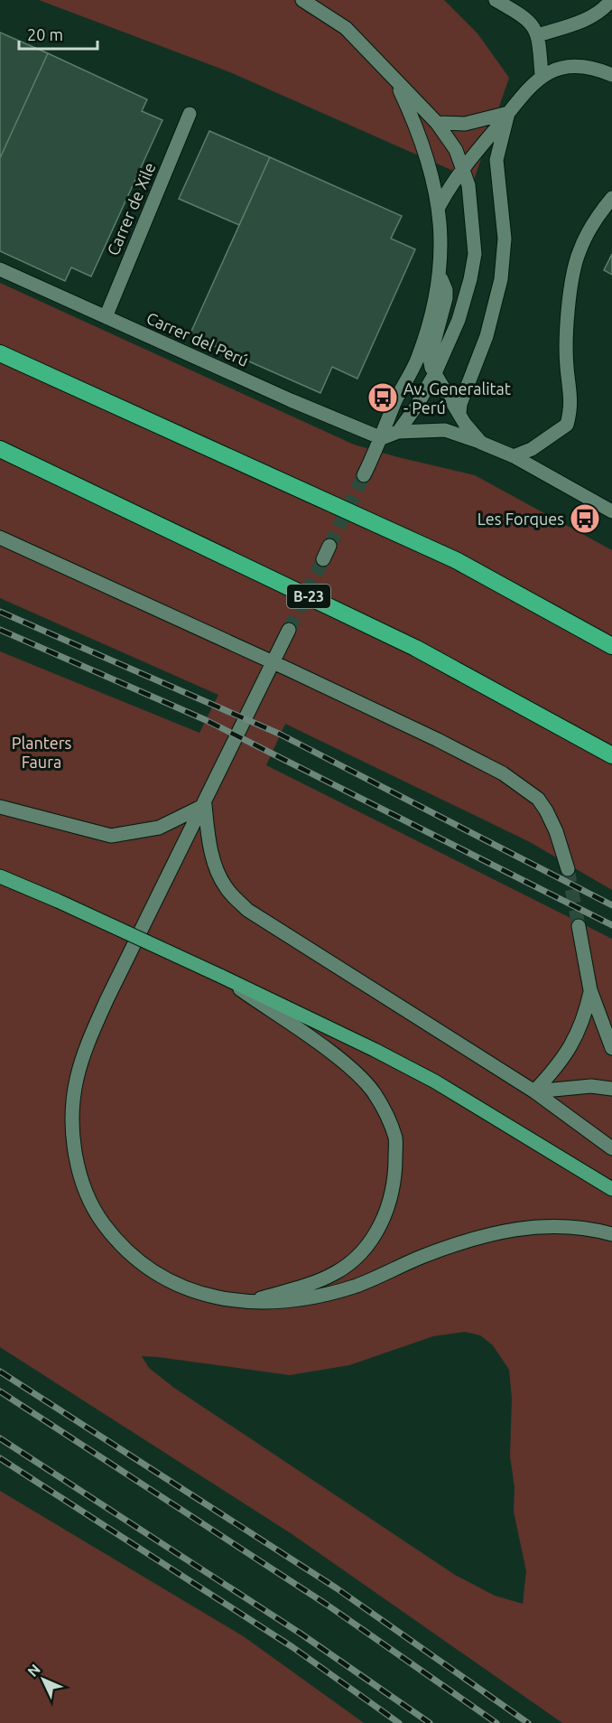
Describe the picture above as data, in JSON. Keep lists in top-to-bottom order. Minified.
{"streets":{"highway":["B-23"],"street":["Carrer de Xile","Carrer del Perú"]},"crossings":[["Carrer de Xile","Carrer del Perú"]],"parks":["Planters Faura"],"places":{"bus stop":["Av. Generalitat - Perú","Les Forques"]},"scale_bar":"20 m","north":"top left"}
